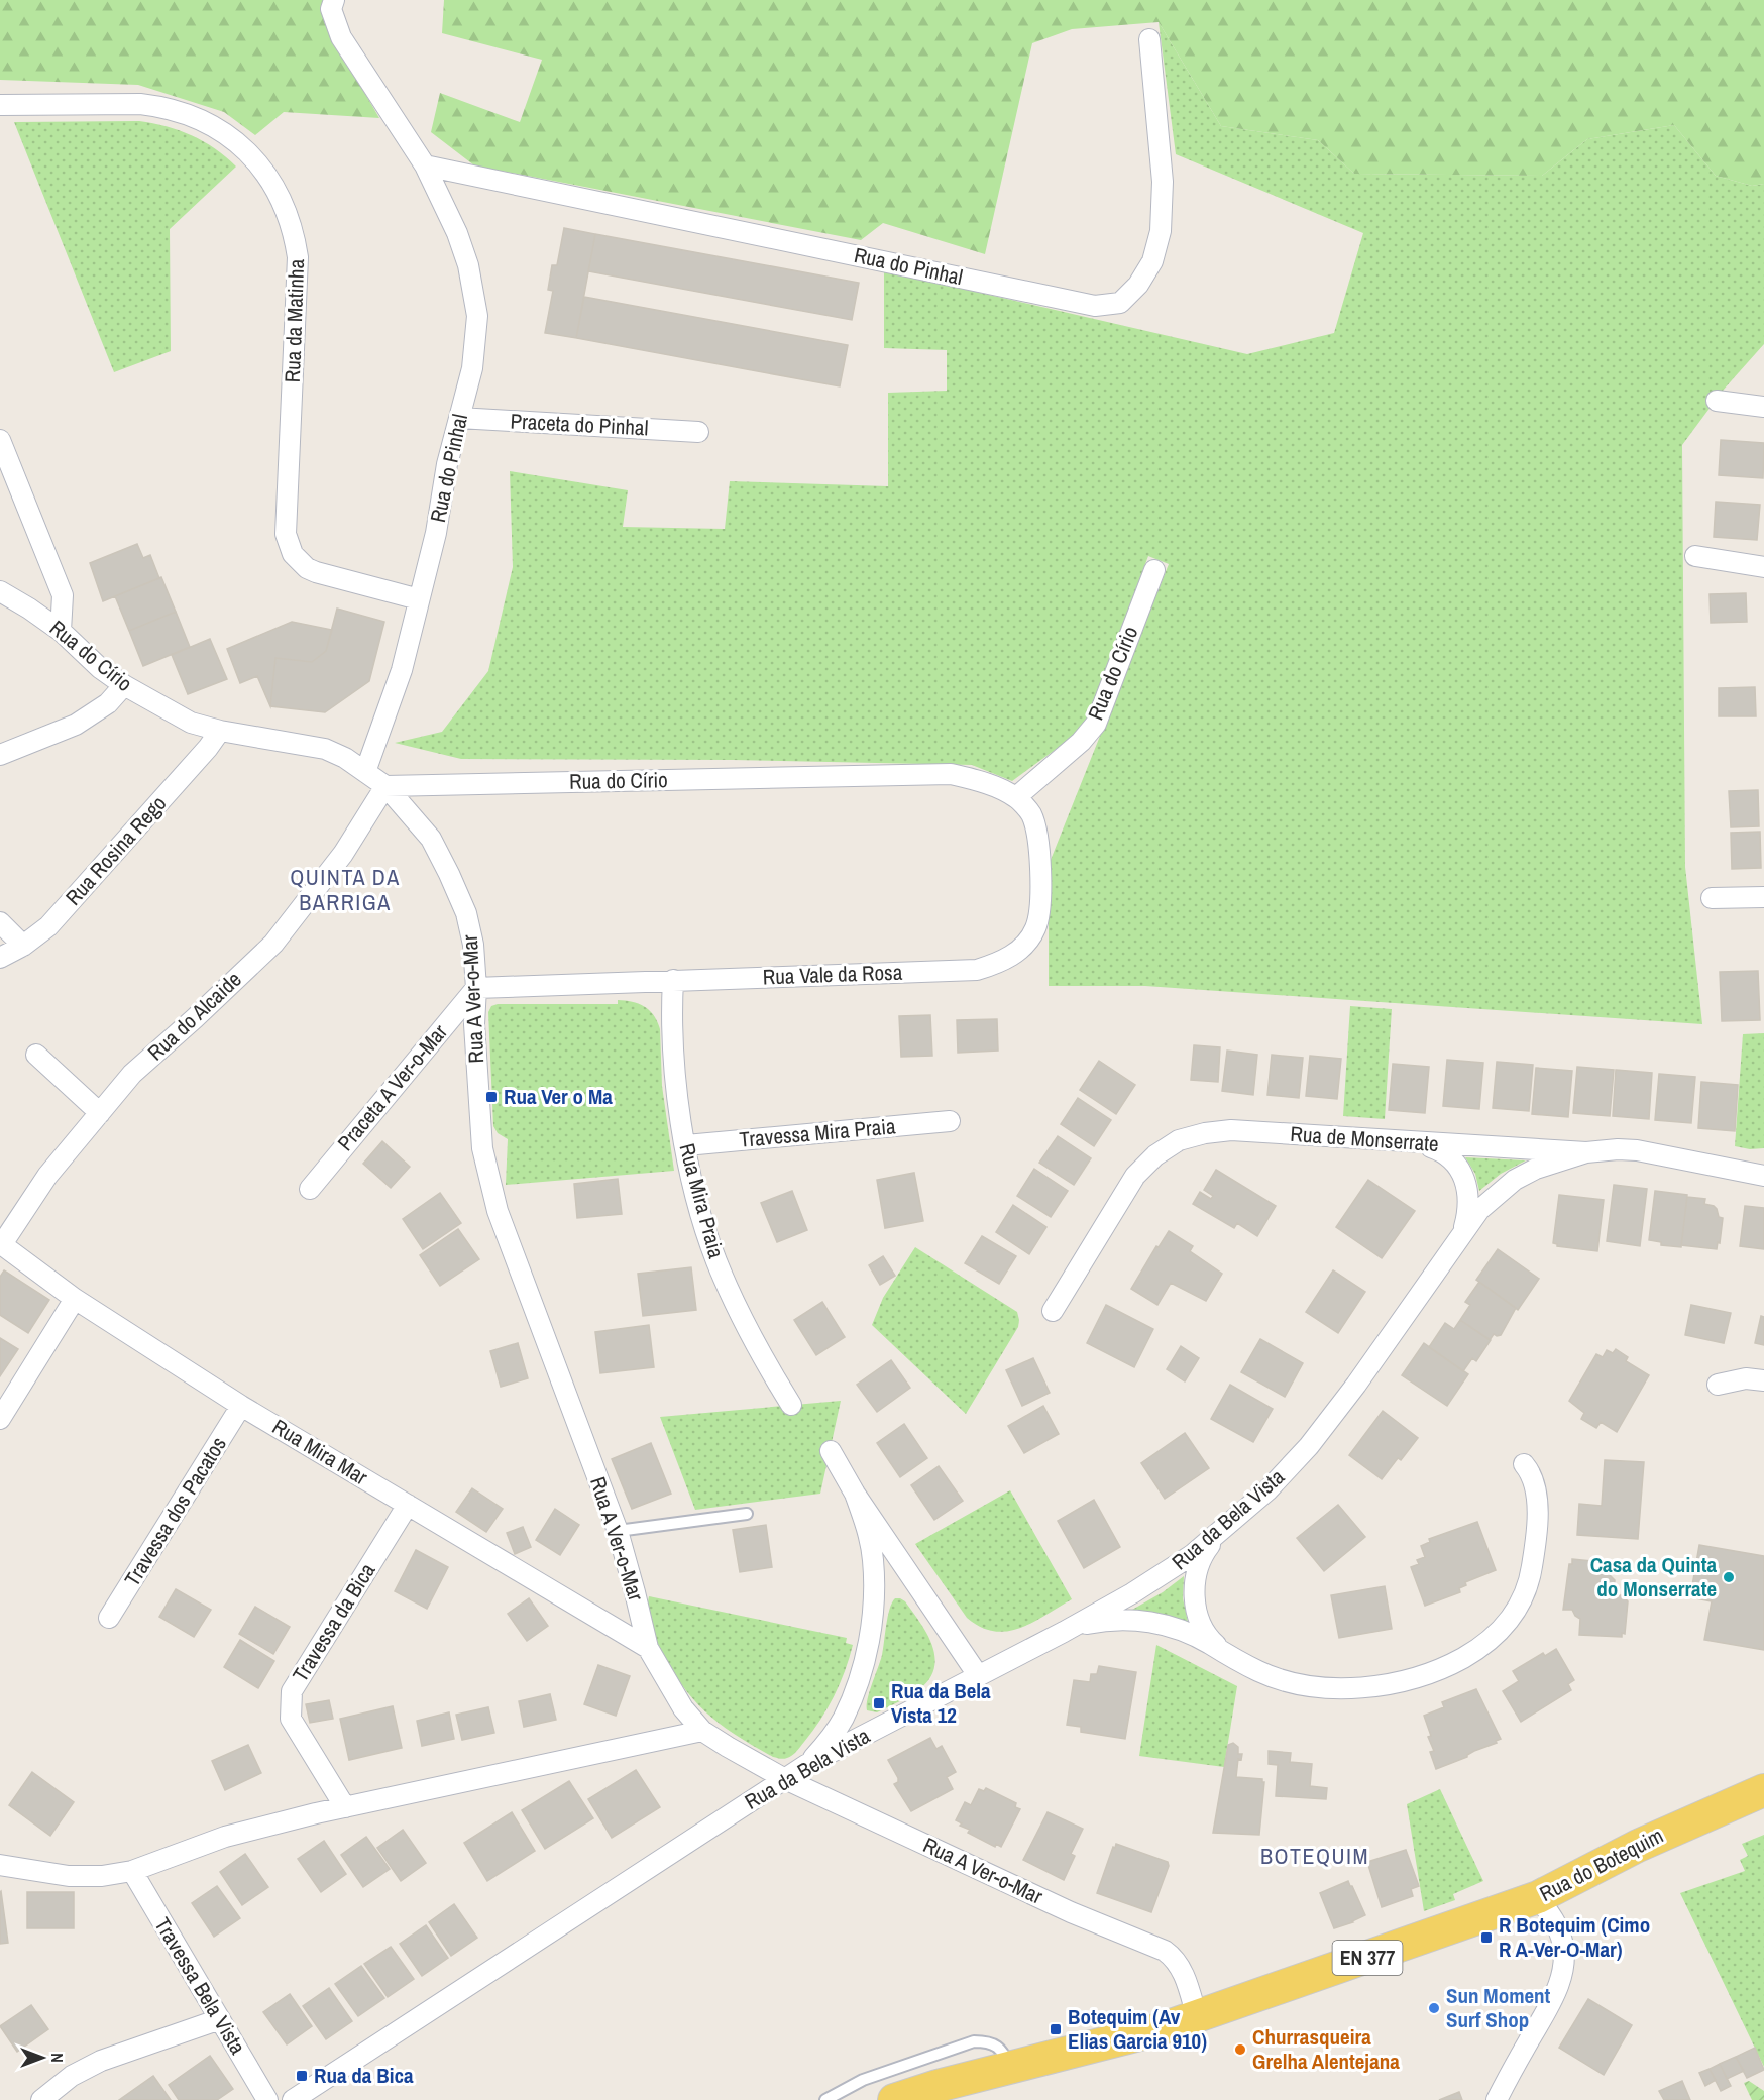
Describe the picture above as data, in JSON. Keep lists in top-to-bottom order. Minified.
{"streets":{"main road":["Rua do Botequim","EN 377"],"street":["Rua do Pinhal","Rua da Matinha","Praceta do Pinhal","Rua do Círio","Rua Rosina Rego","Rua Vale da Rosa","Rua A Ver-o-Mar","Rua do Alcaide","Praceta A Ver-o-Mar","Travessa Mira Praia","Rua de Monserrate","Rua Mira Praia","Rua Mira Mar","Travessa dos Pacatos","Rua da Bela Vista","Travessa da Bica","Travessa Bela Vista"]},"crossings":[["Rua do Pinhal","Rua da Matinha"],["Rua do Pinhal","Praceta do Pinhal"],["Rua do Pinhal","Rua do Círio"],["Rua do Círio","Rua Rosina Rego"],["Rua do Círio","Rua Vale da Rosa"],["Rua do Círio","Rua A Ver-o-Mar"],["Rua do Círio","Rua do Alcaide"],["Rua Vale da Rosa","Rua A Ver-o-Mar"],["Rua Vale da Rosa","Praceta A Ver-o-Mar"],["Rua Vale da Rosa","Rua Mira Praia"],["Rua A Ver-o-Mar","Rua do Alcaide"],["Rua A Ver-o-Mar","Praceta A Ver-o-Mar"],["Rua A Ver-o-Mar","Rua Mira Mar"],["Rua A Ver-o-Mar","Rua da Bela Vista"],["Rua A Ver-o-Mar","Rua do Botequim"],["Rua A Ver-o-Mar","EN 377"],["Rua do Alcaide","Rua Mira Mar"],["Travessa Mira Praia","Rua Mira Praia"],["Rua de Monserrate","Rua da Bela Vista"],["Rua Mira Mar","Travessa dos Pacatos"],["Rua Mira Mar","Travessa da Bica"],["Rua do Botequim","EN 377"]],"districts":["QUINTA DA BARRIGA","BOTEQUIM"],"places":{"transit":["Rua Ver o Ma","Rua da Bela Vista 12","R Botequim (Cimo R A-Ver-O-Mar)","Botequim (Av Elias Garcia 910)","Rua da Bica"],"other":["Casa da Quinta do Monserrate","Sun Moment Surf Shop","Churrasqueira Grelha Alentejana"]},"north":"right"}
